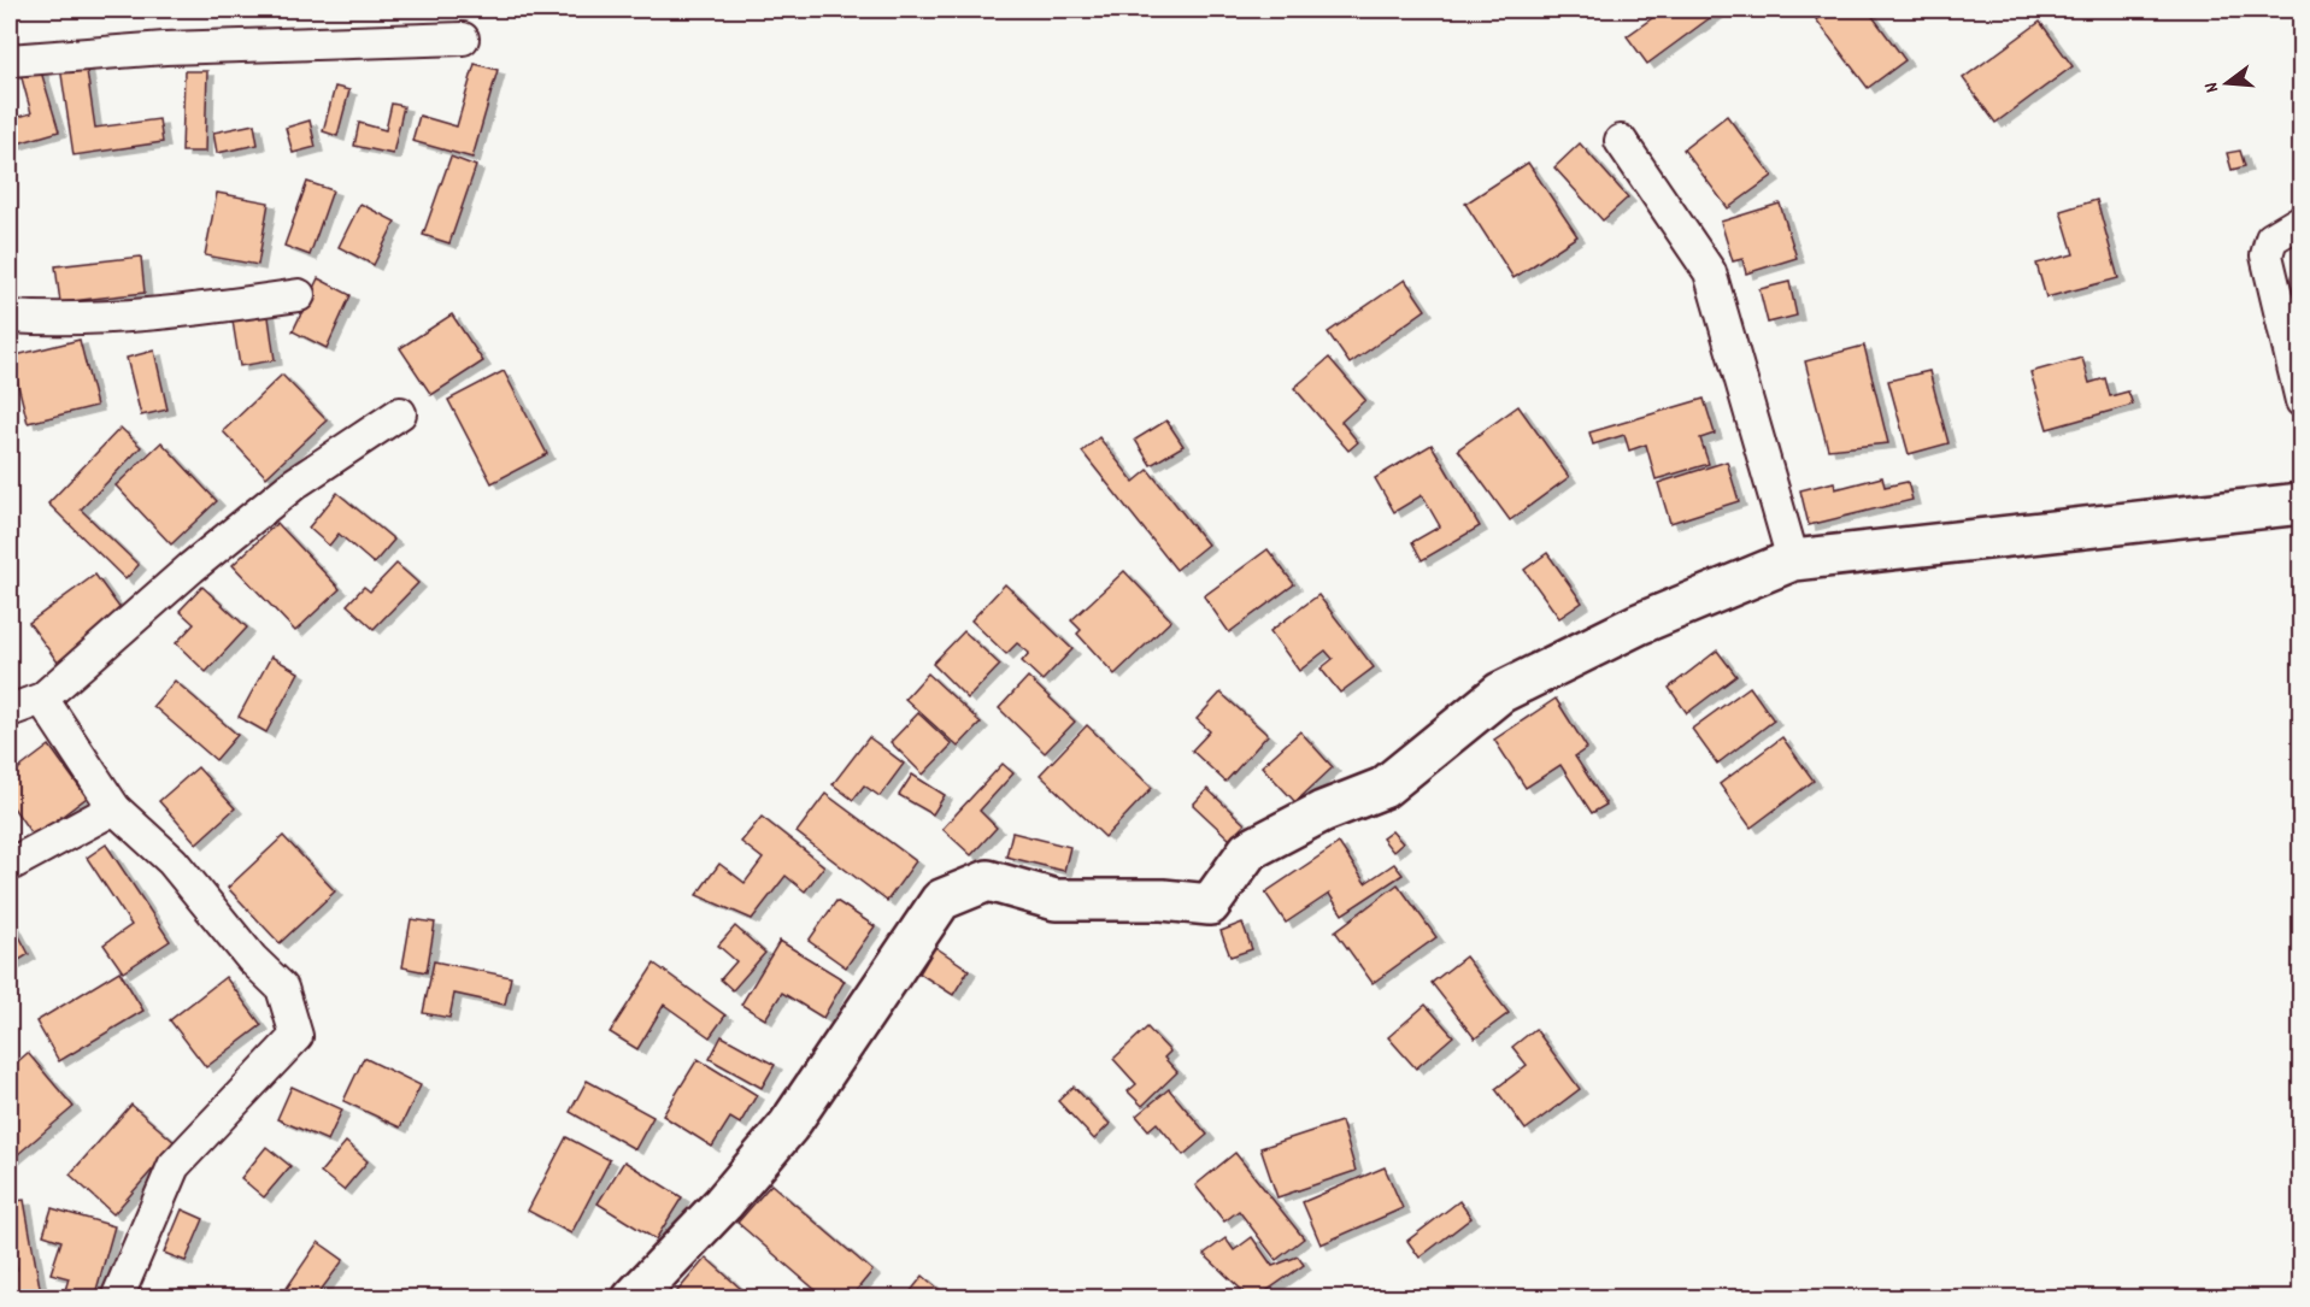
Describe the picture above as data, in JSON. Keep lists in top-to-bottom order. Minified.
{"north":"left"}
